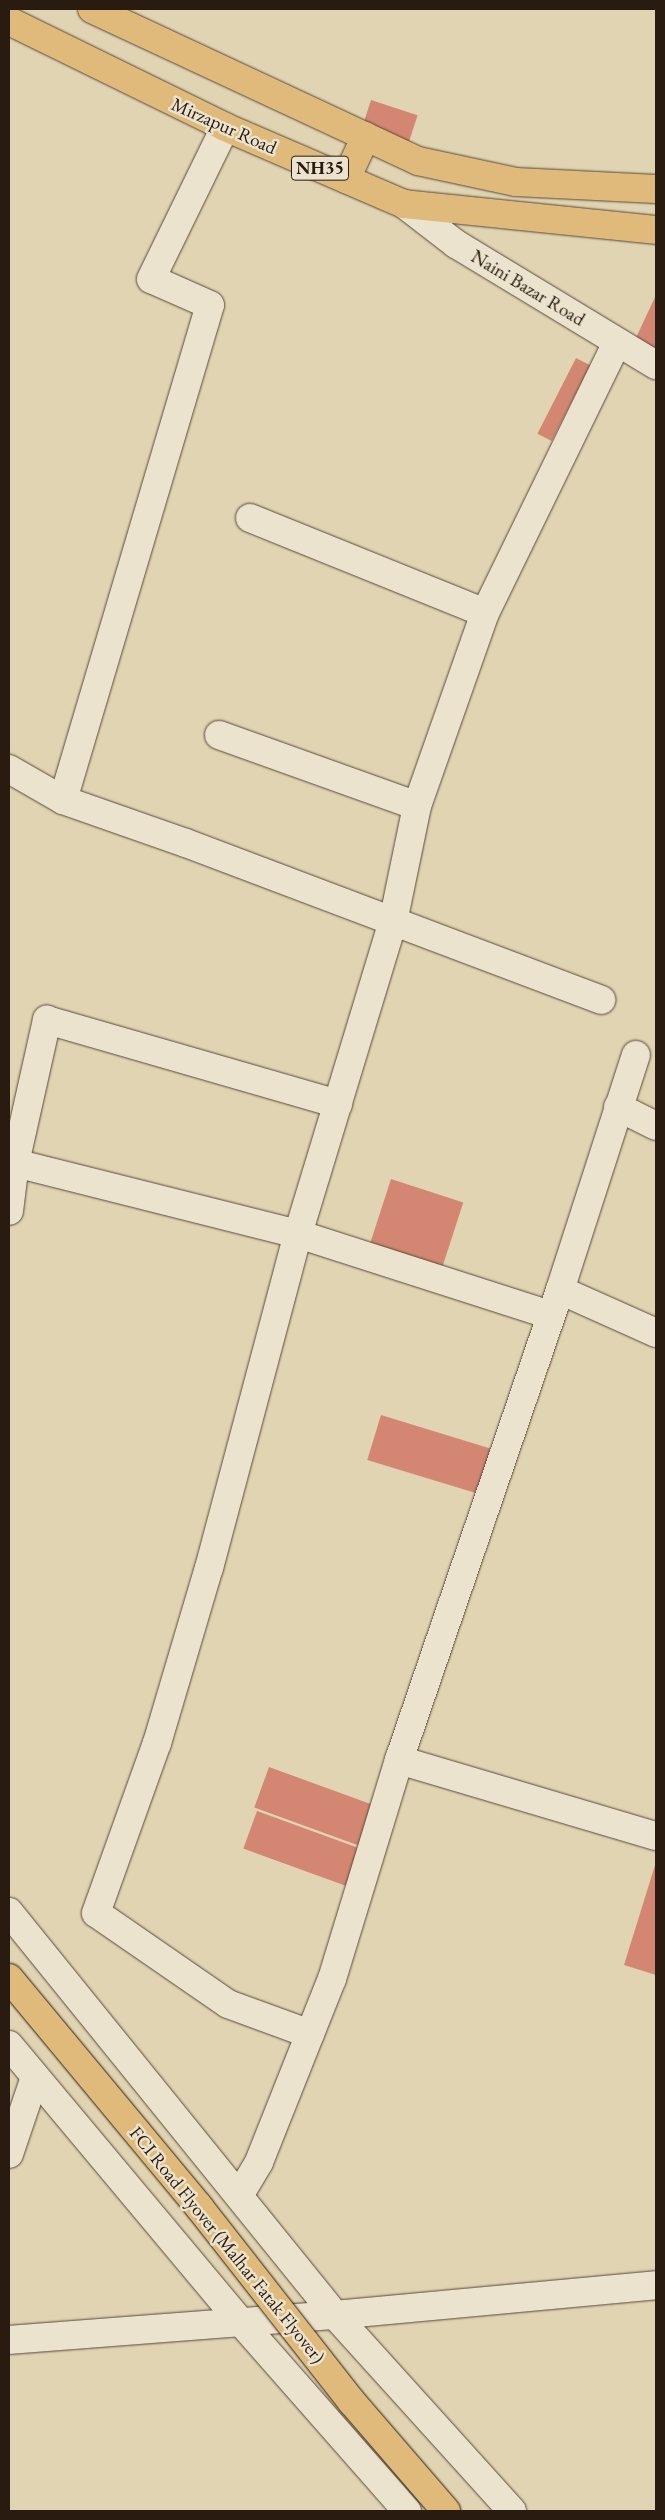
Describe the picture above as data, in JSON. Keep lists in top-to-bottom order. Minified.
{"streets":{"main road":["Mirzapur Road","NH35","FCI Road Flyover (Malhar Fatak Flyover)"],"street":["Naini Bazar Road"]},"crossings":[["Mirzapur Road","Naini Bazar Road"]]}
